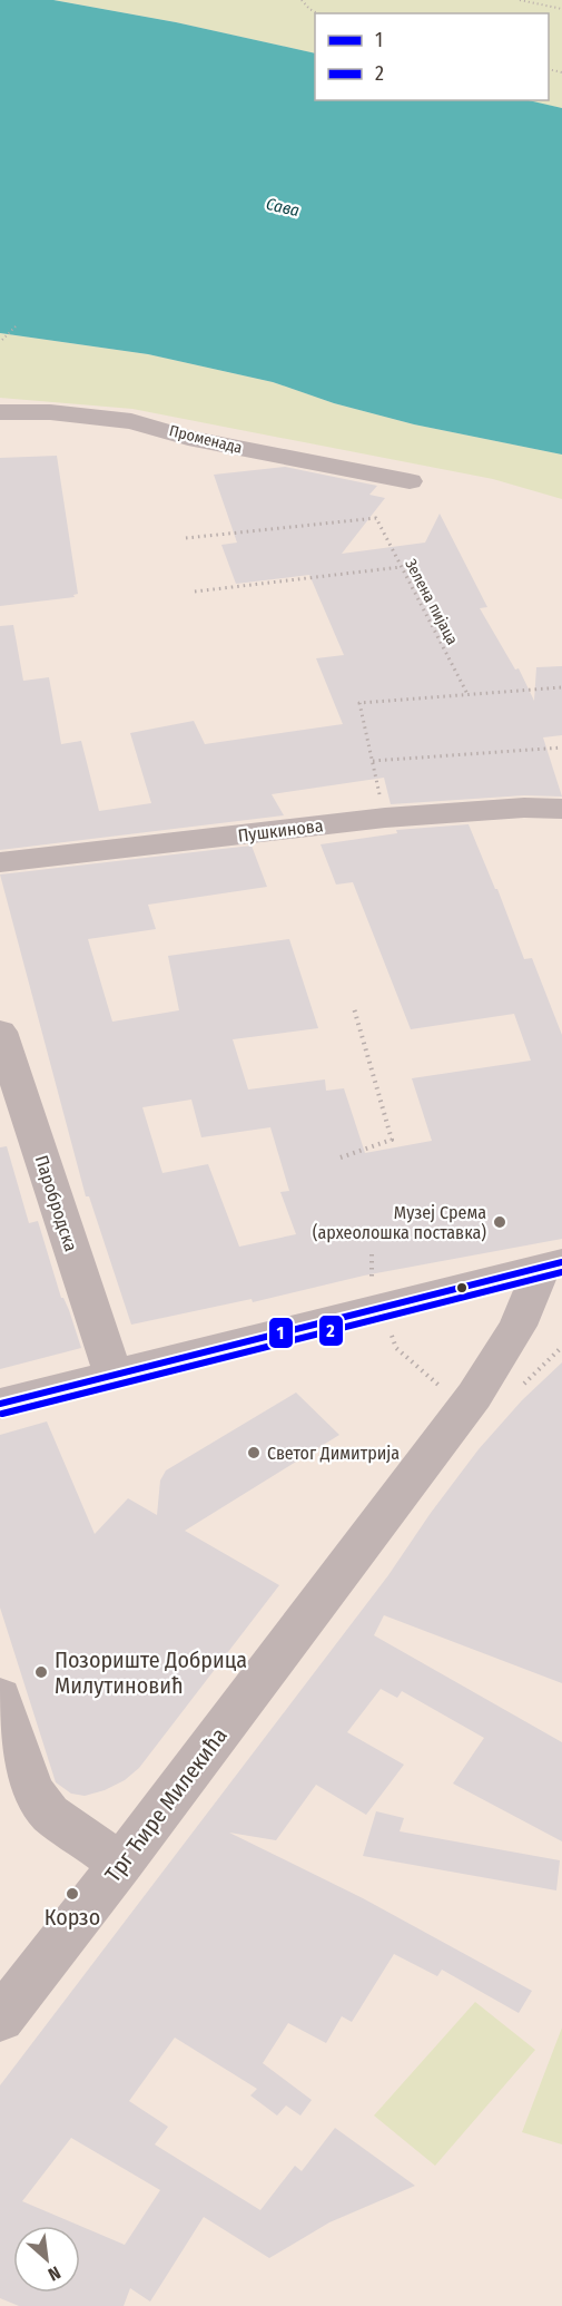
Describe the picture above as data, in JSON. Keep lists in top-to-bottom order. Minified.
{"streets":{"street":["Променада","Пушкинова","Паробродска","Трг Ћире Милекића"],"path":["Зелена пијаца"]},"water":["Сава"],"places":["Музеј Срема (археолошка поставка)","Светог Димитрија","Позориште Добрица Милутиновић","Корзо"],"lines":["transit line 1","transit line 2"],"legend":["1","2"],"north":"bottom right"}
